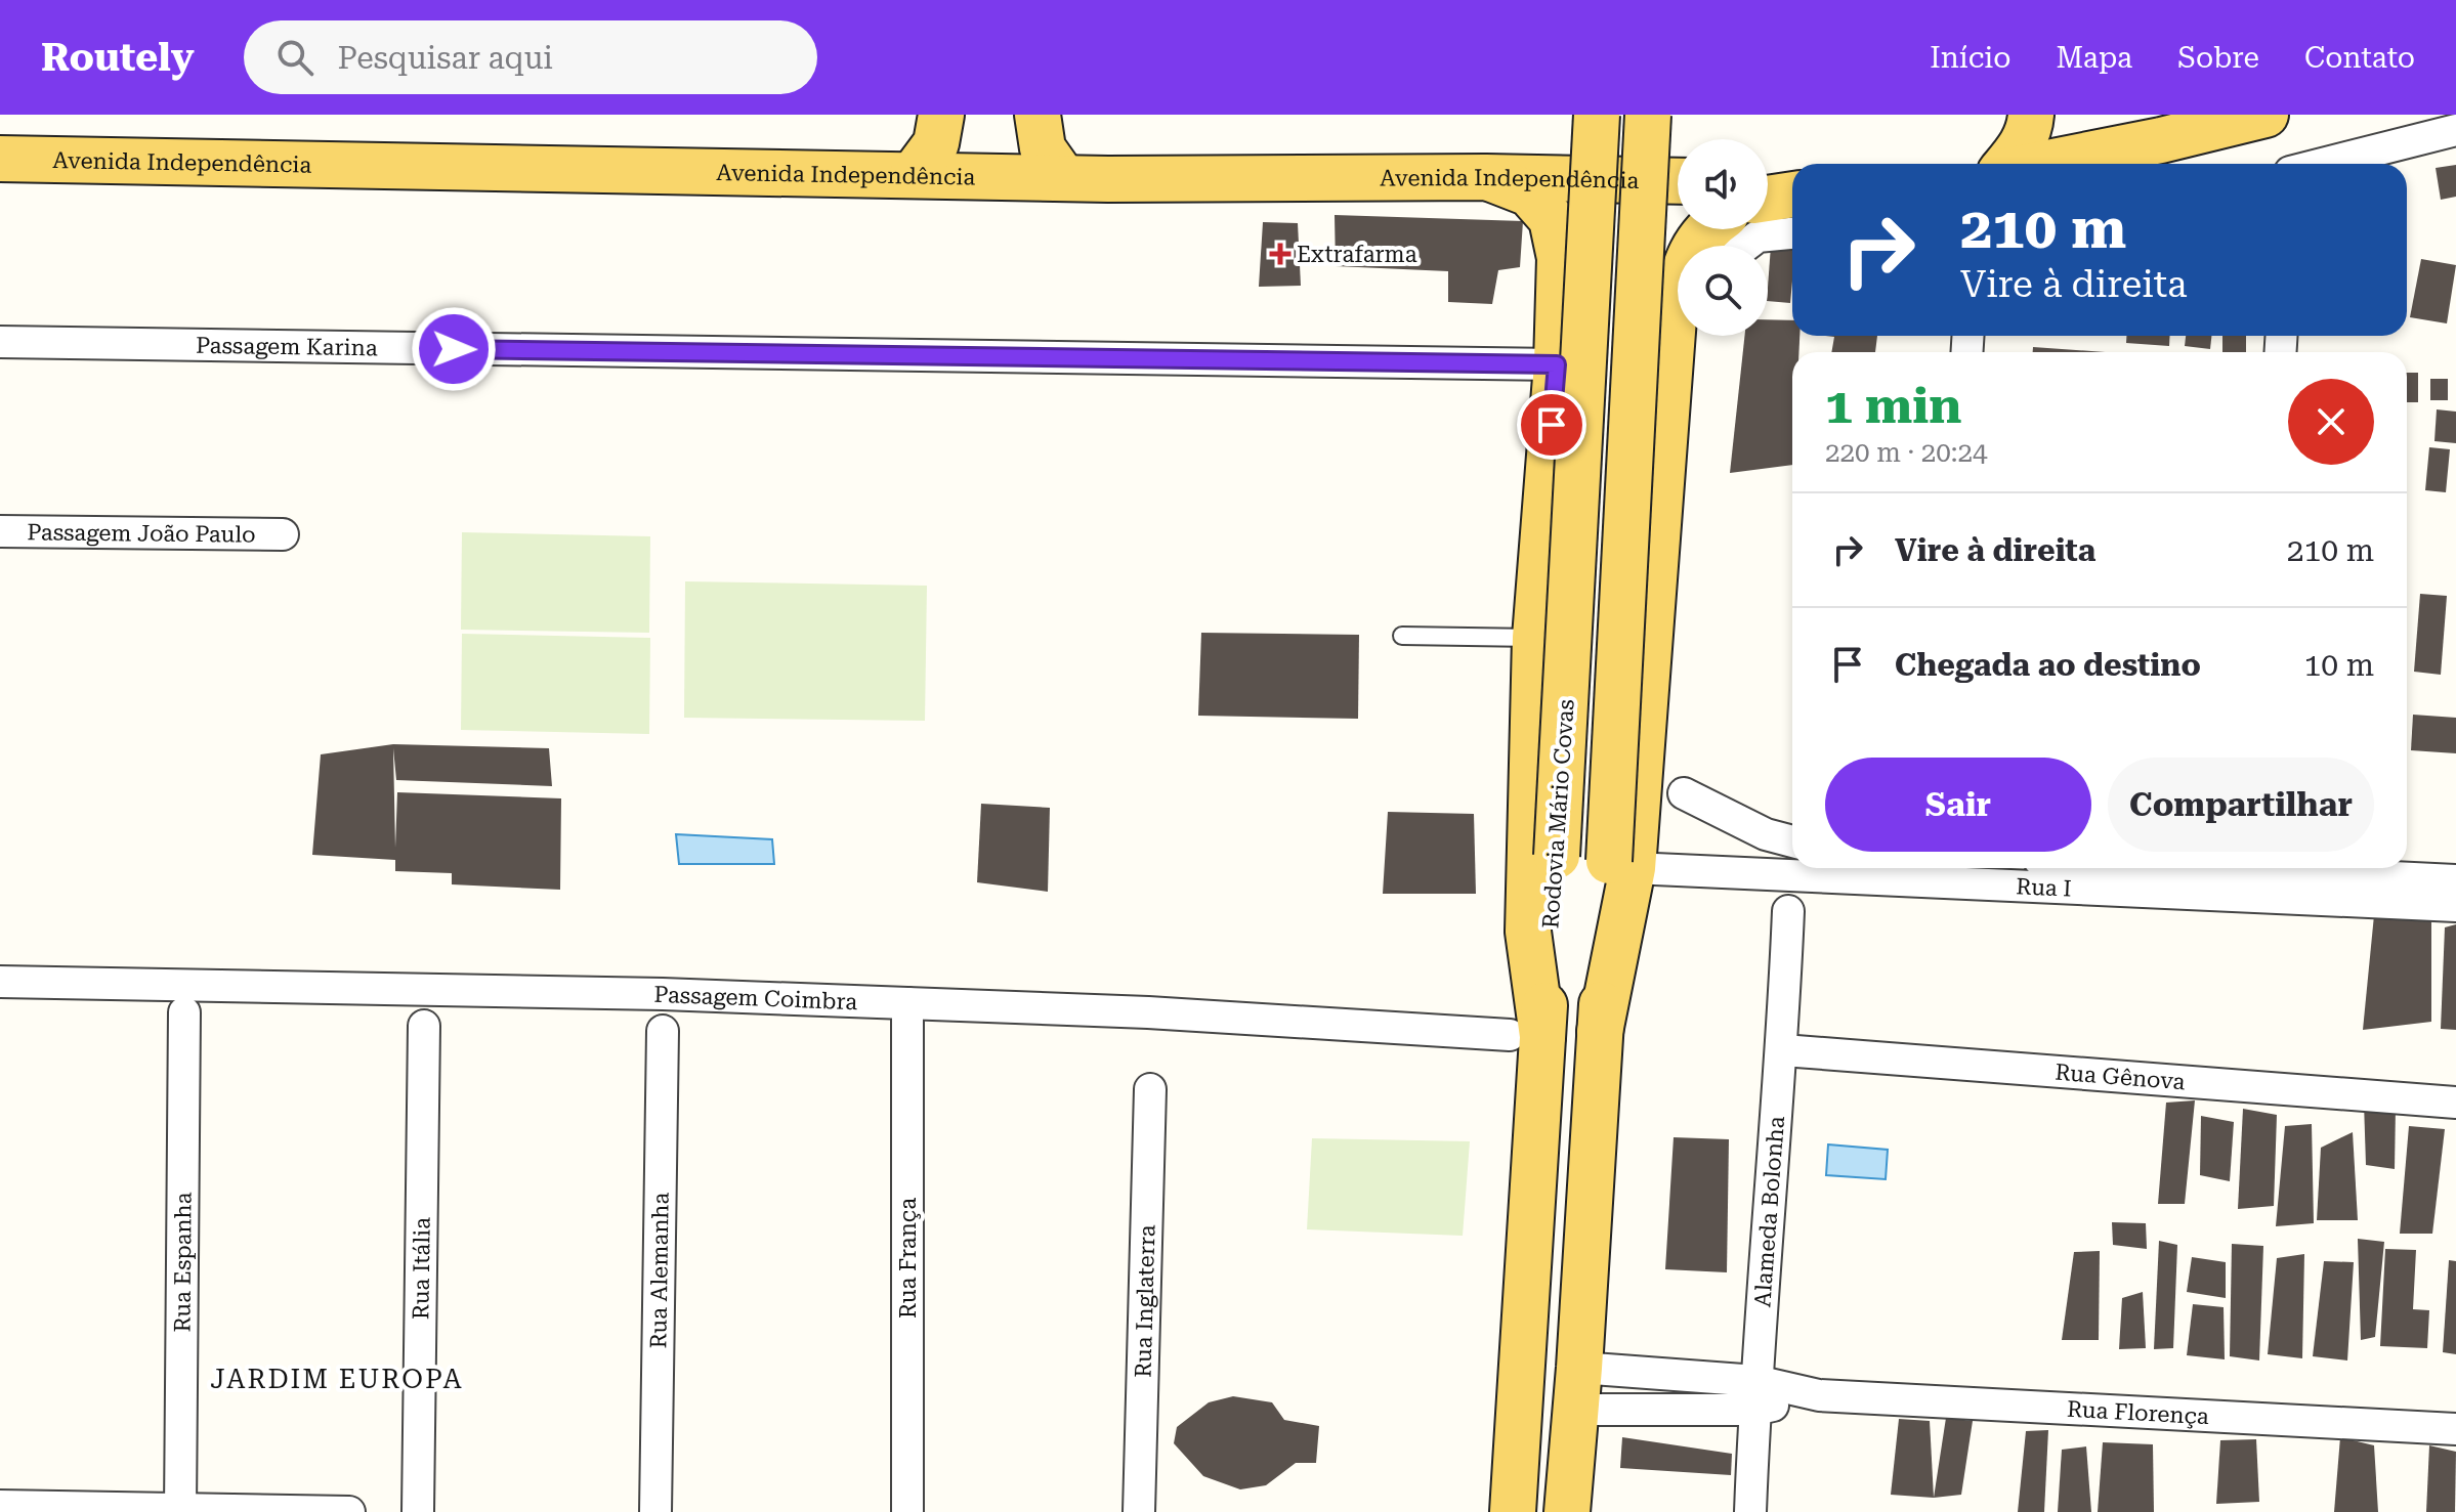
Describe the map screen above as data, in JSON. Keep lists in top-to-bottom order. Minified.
{"streets":{"main road":["Avenida Independência","Rodovia Mário Covas"],"street":["Passagem Karina","Passagem João Paulo","Rua I","Passagem Coimbra","Rua Gênova","Alameda Bolonha","Rua França","Rua Espanha","Rua Itália","Rua Alemanha","Rua Inglaterra","Rua Florença"]},"crossings":[["Rodovia Mário Covas","Passagem Coimbra"],["Passagem Coimbra","Rua França"],["Rua Gênova","Alameda Bolonha"],["Alameda Bolonha","Rua Florença"]],"districts":["JARDIM EUROPA"],"places":{"health":["Extrafarma"]},"page":{"header":"Routely","search":"Pesquisar aqui","nav":["Início","Mapa","Sobre","Contato"],"turn":["210 m","Vire à direita"],"heading":["1 min","220 m · 20:24"],"list":[{"name":"Vire à direita","value":"210 m"},{"name":"Chegada ao destino","value":"10 m"}],"buttons":["Sair","Compartilhar"]}}
